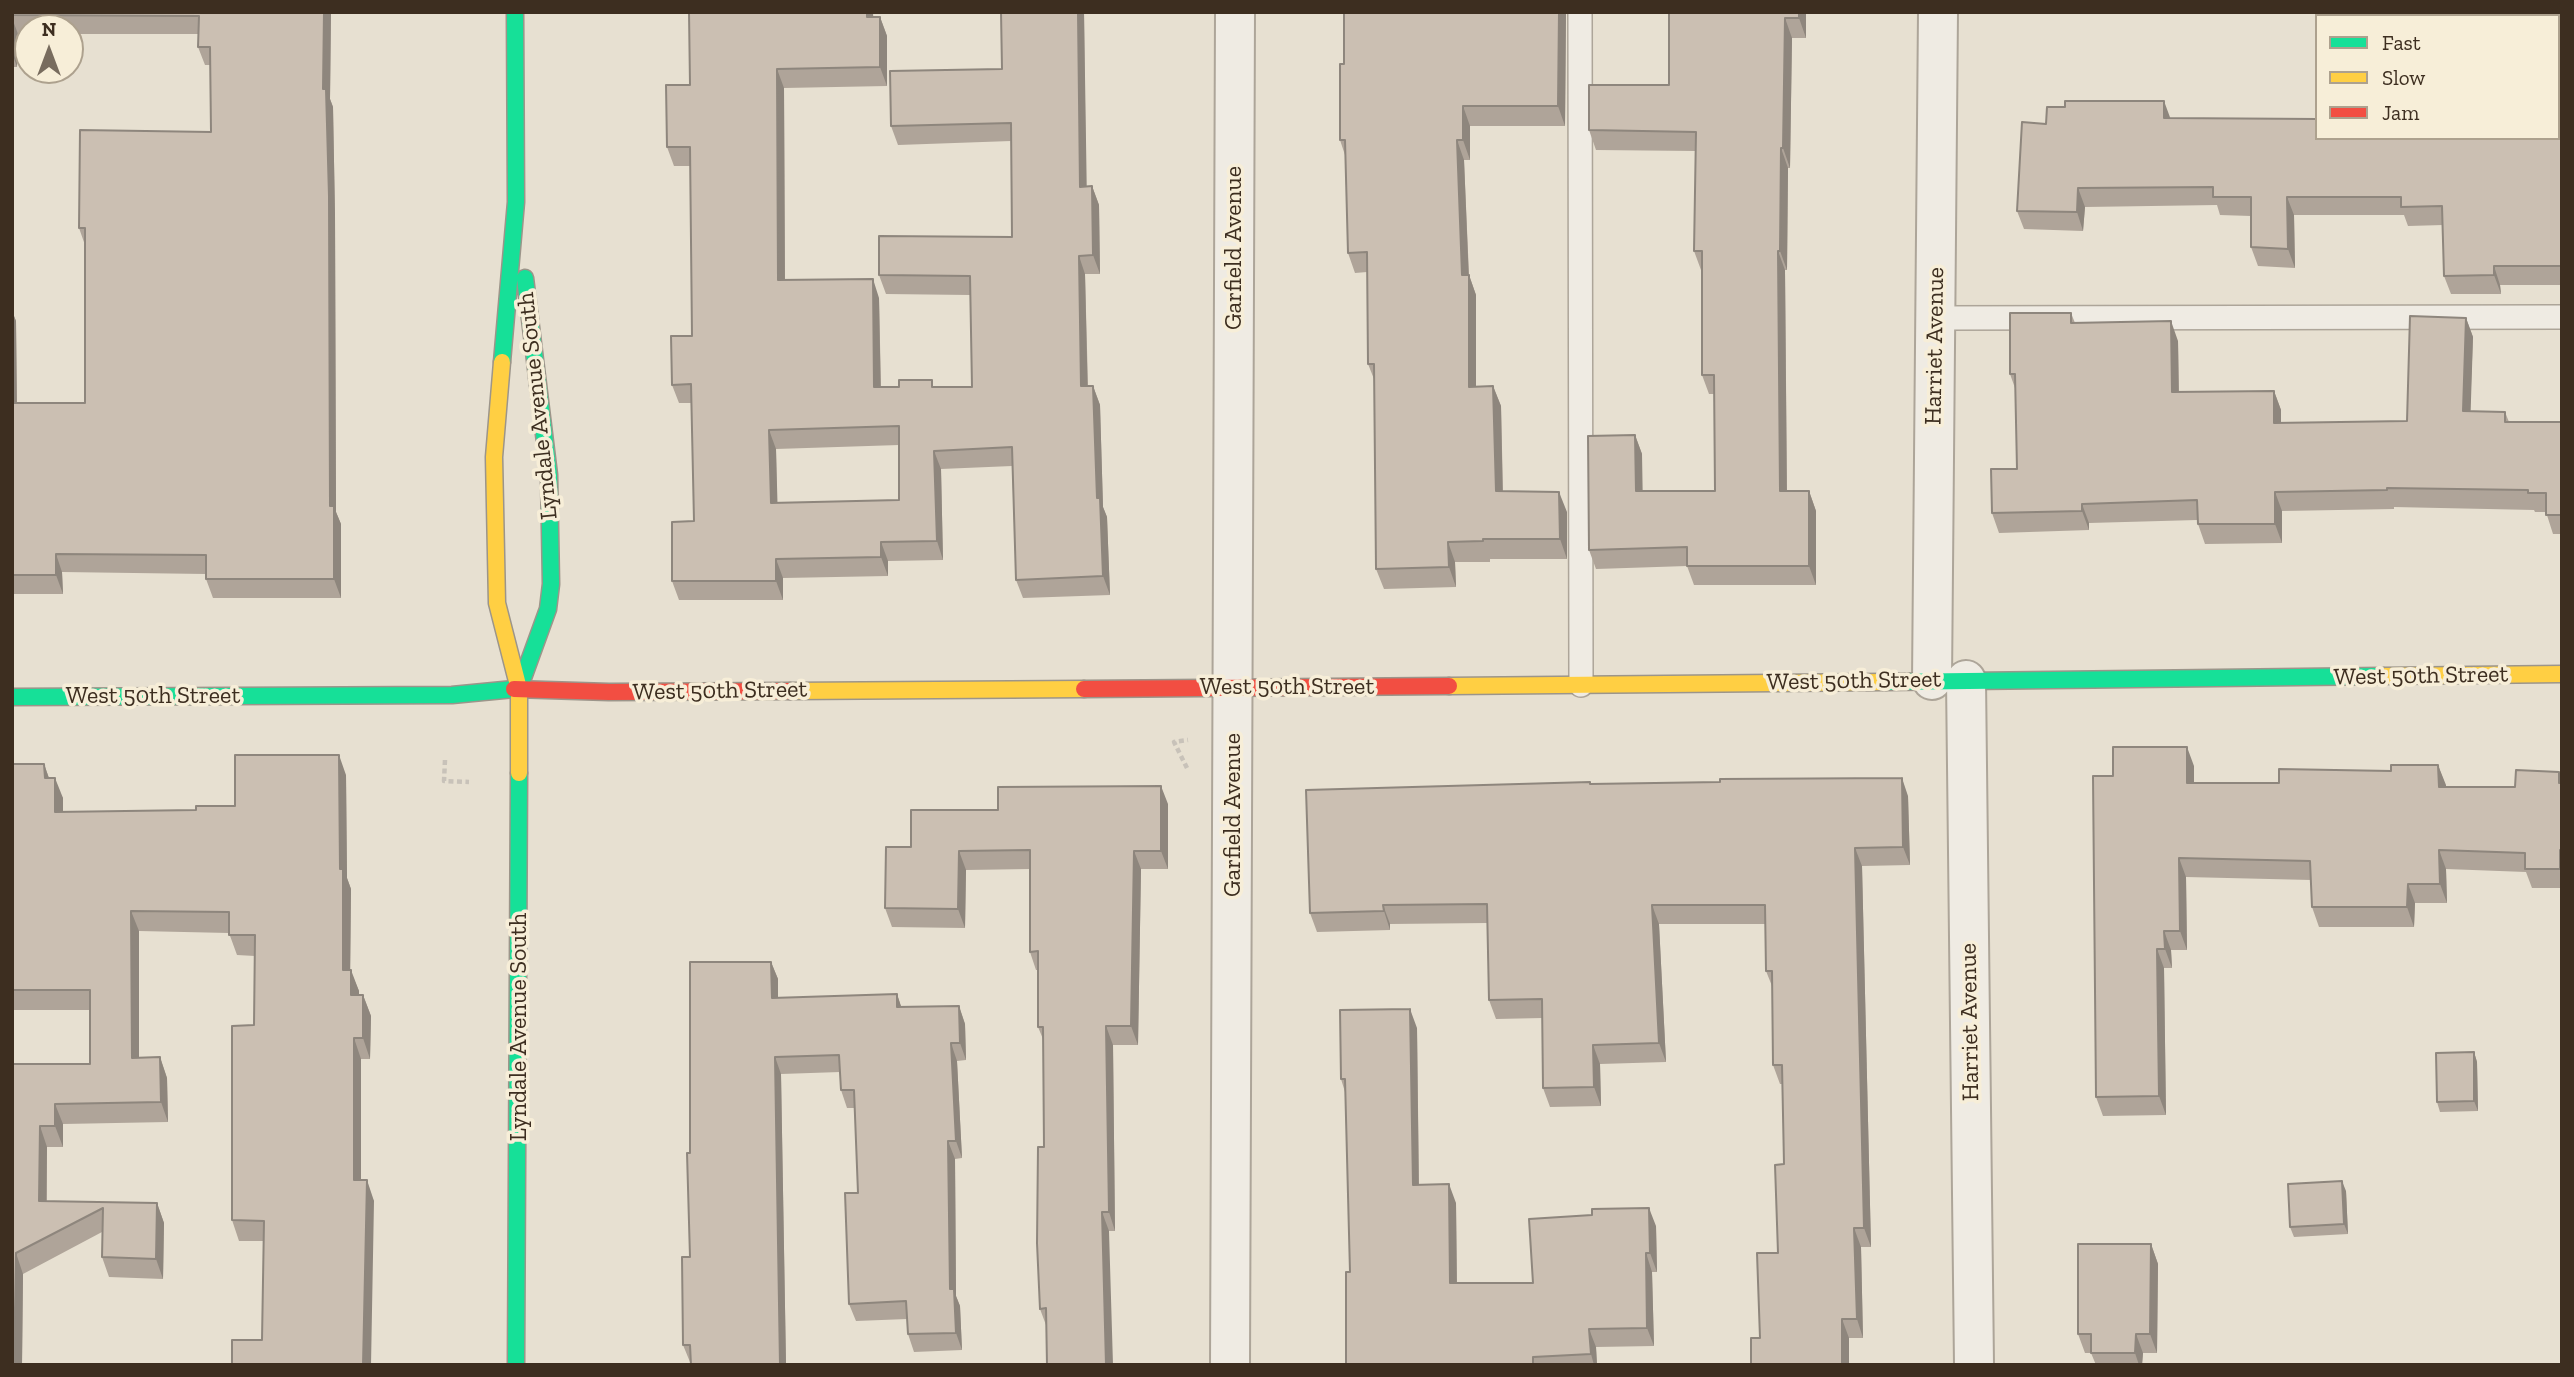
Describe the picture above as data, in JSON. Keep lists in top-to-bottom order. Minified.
{"streets":{"main road":["Lyndale Avenue South","West 50th Street"],"street":["Garfield Avenue","Harriet Avenue"]},"crossings":[["Garfield Avenue","West 50th Street"],["Harriet Avenue","West 50th Street"],["Lyndale Avenue South","West 50th Street"]],"legend":["Fast","Slow","Jam"],"north":"top"}
